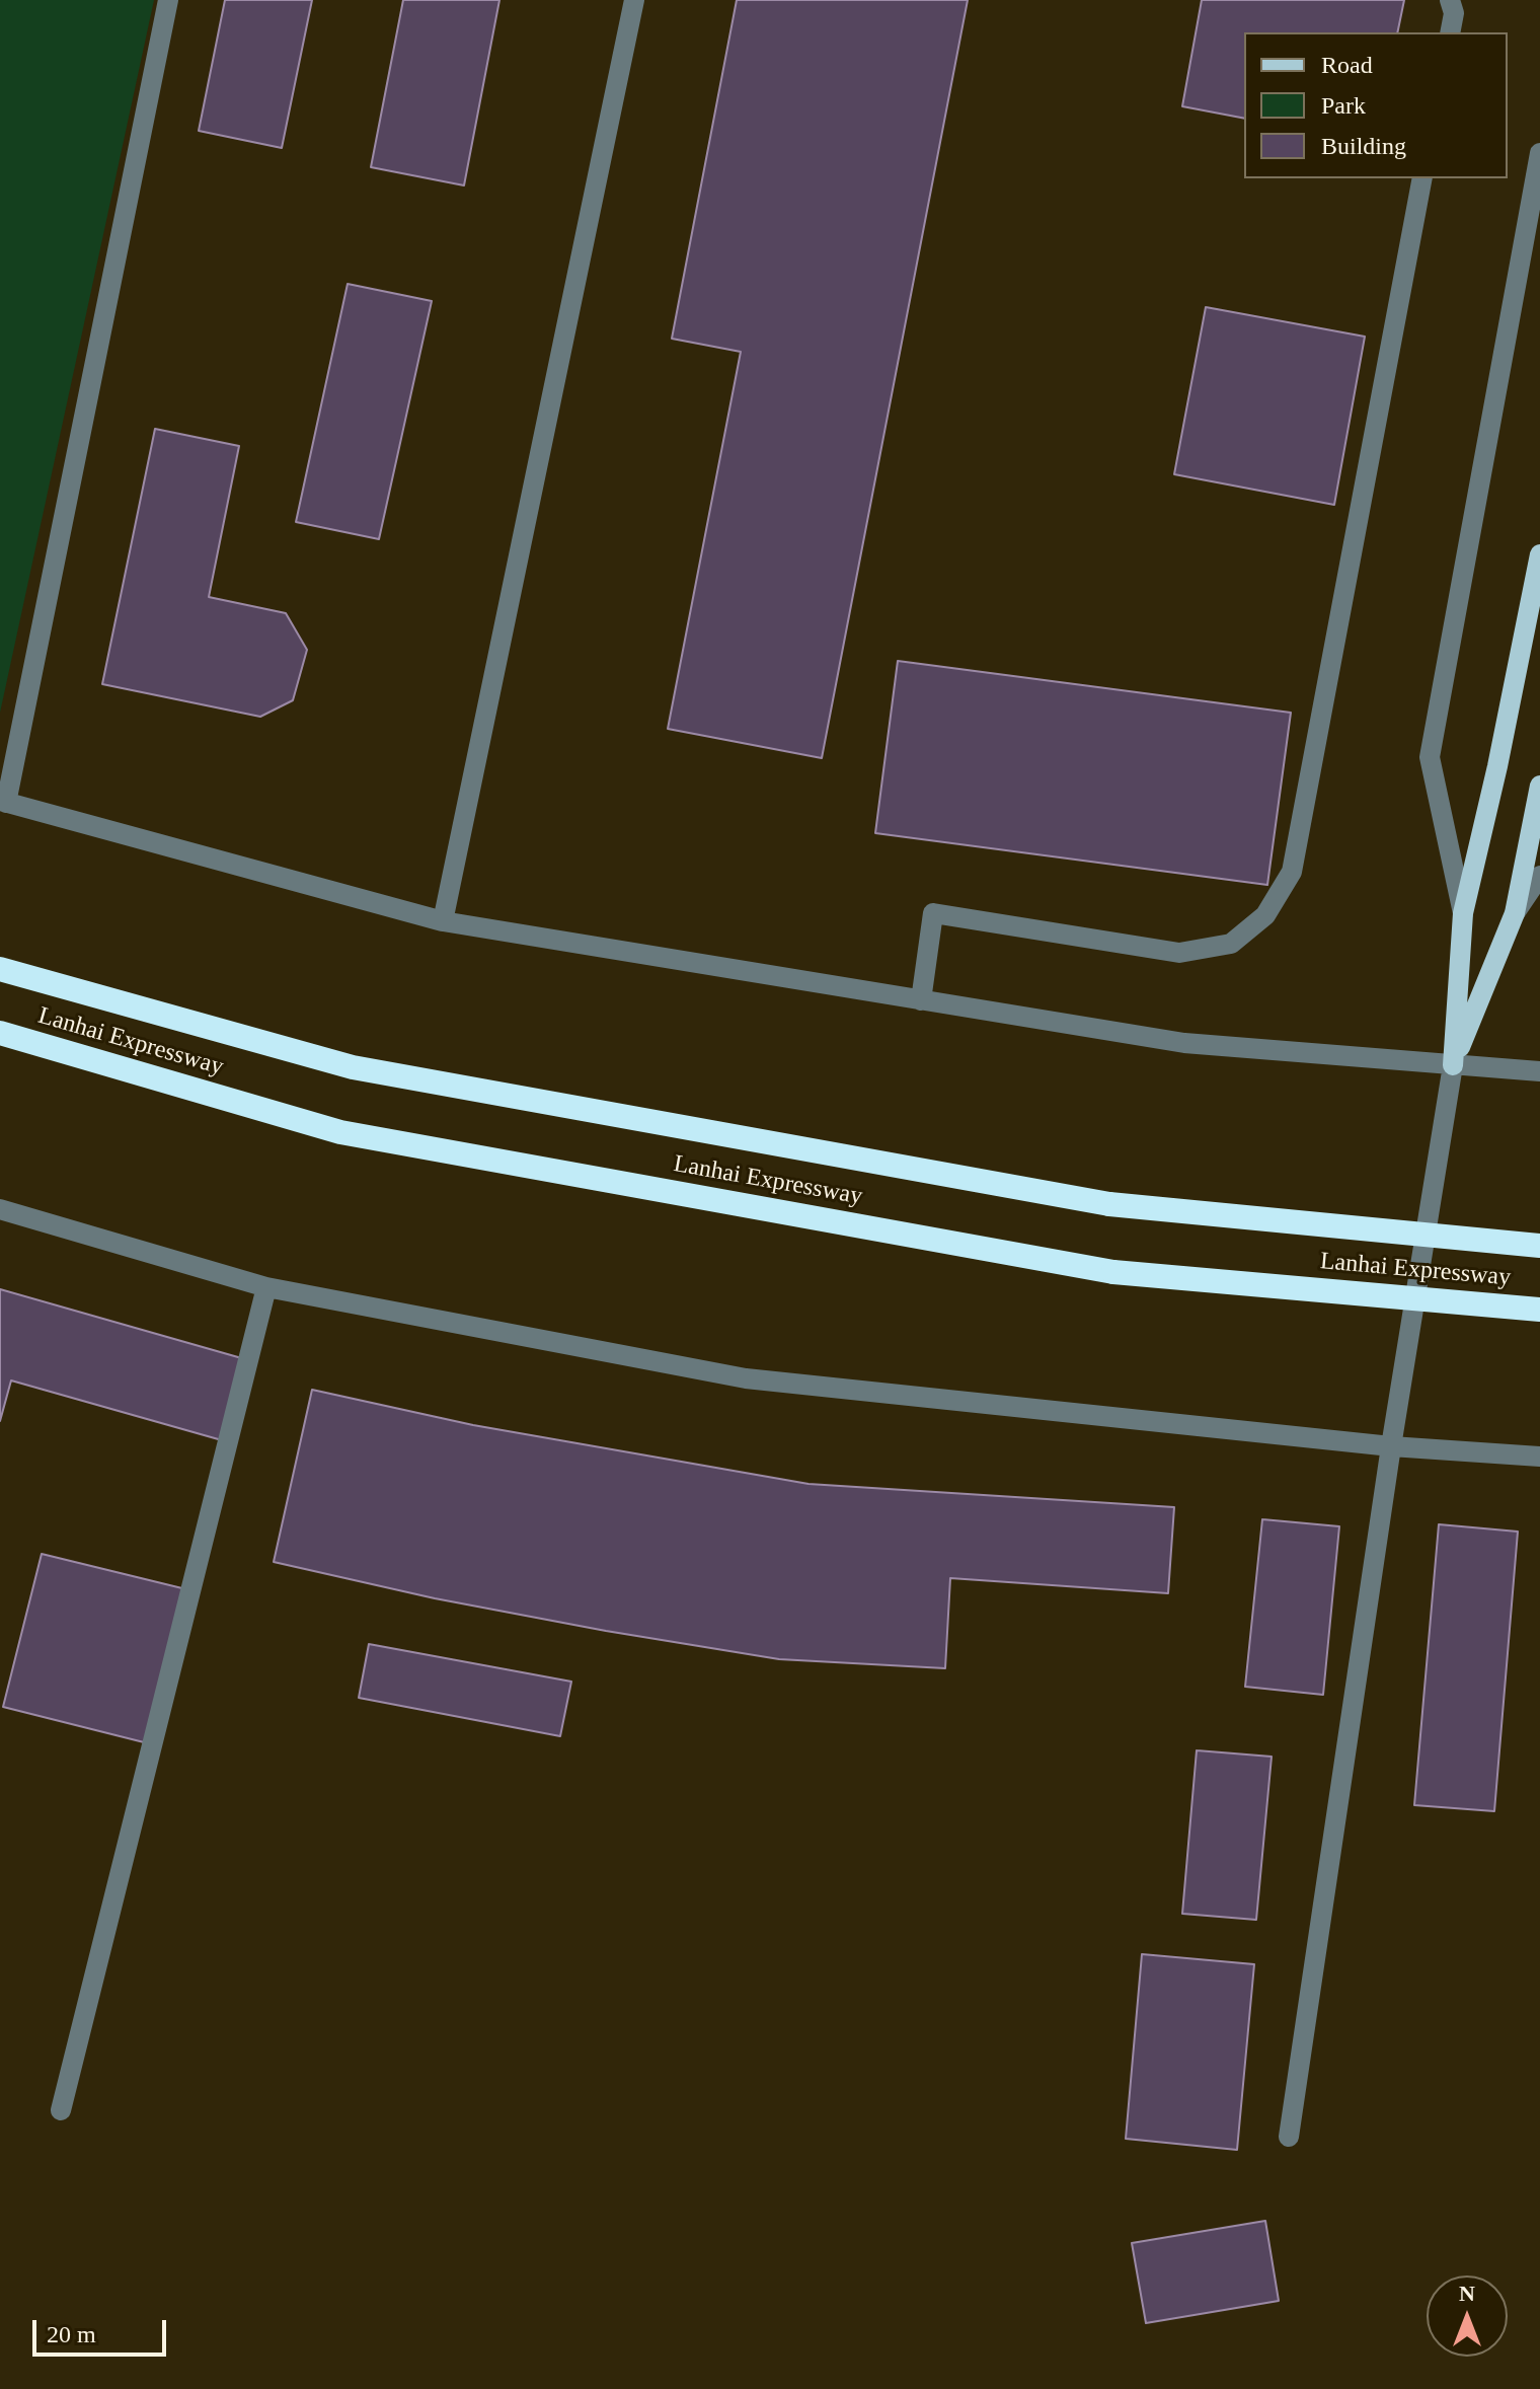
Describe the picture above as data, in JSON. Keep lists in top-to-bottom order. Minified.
{"streets":{"highway":["Lanhai Expressway"]},"legend":["Road","Park","Building"],"scale_bar":"20 m","north":"top"}
